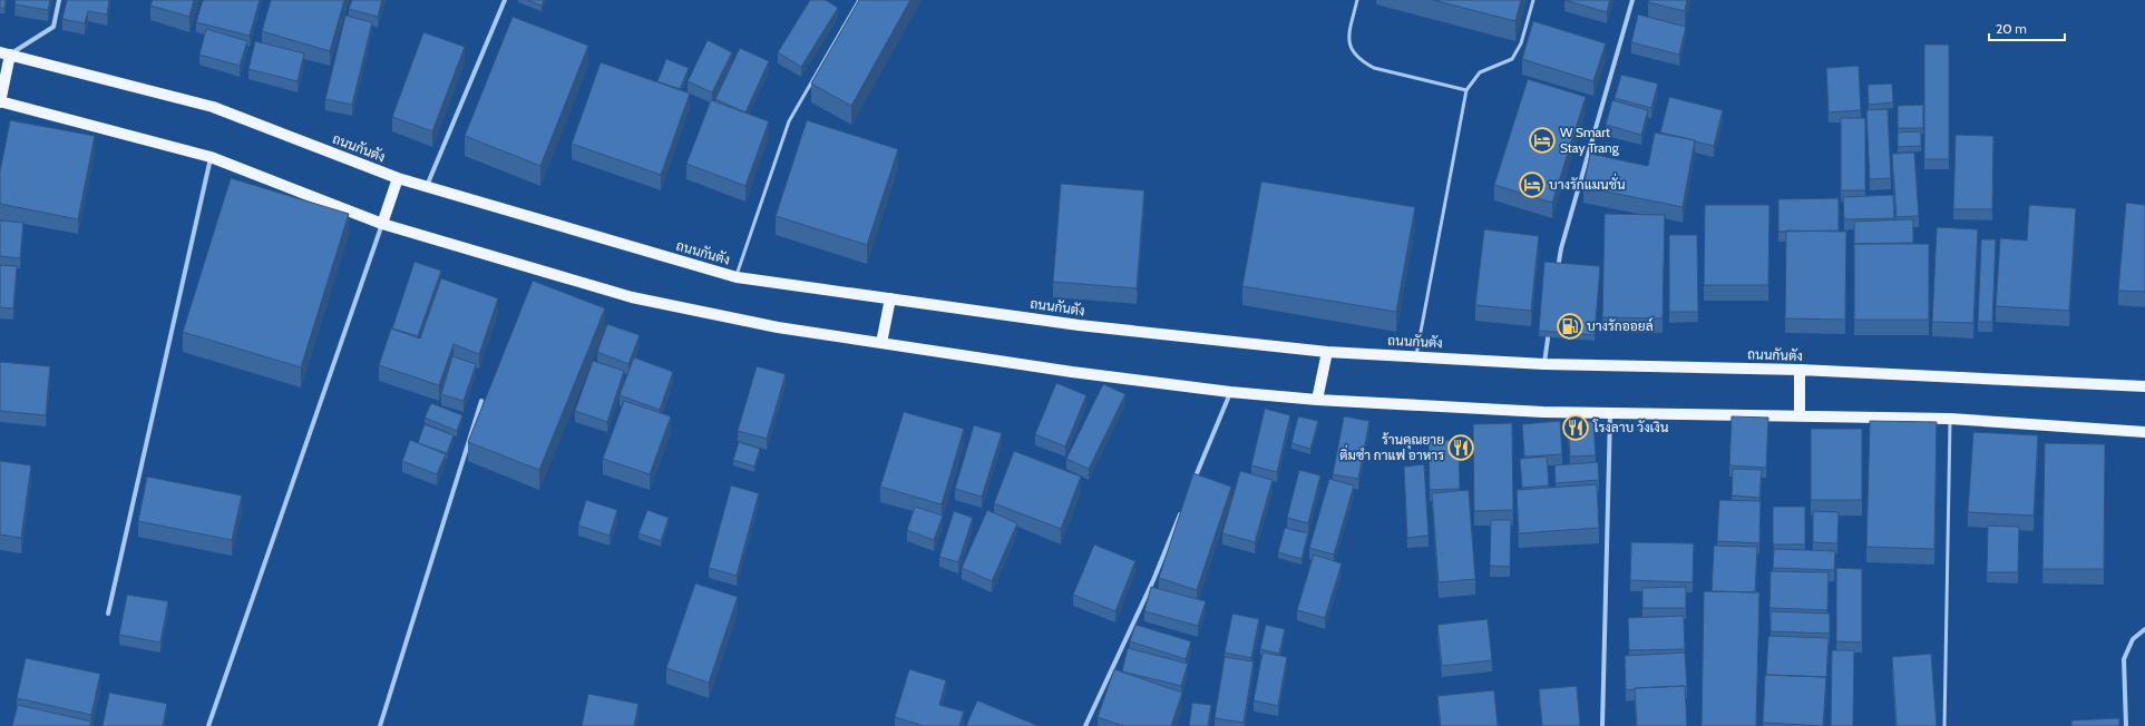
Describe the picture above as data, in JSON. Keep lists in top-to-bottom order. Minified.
{"streets":{"main road":["ถนนกันตัง"]},"places":{"hotel":["W Smart Stay Trang","บางรักแมนชั่น"],"fuel station":["บางรักออยล์"],"restaurant":["โรงลาบ วังเงิน","ร้านคุณยาย ติ่มซำ กาแฟ อาหาร"]},"scale_bar":"20 m"}
